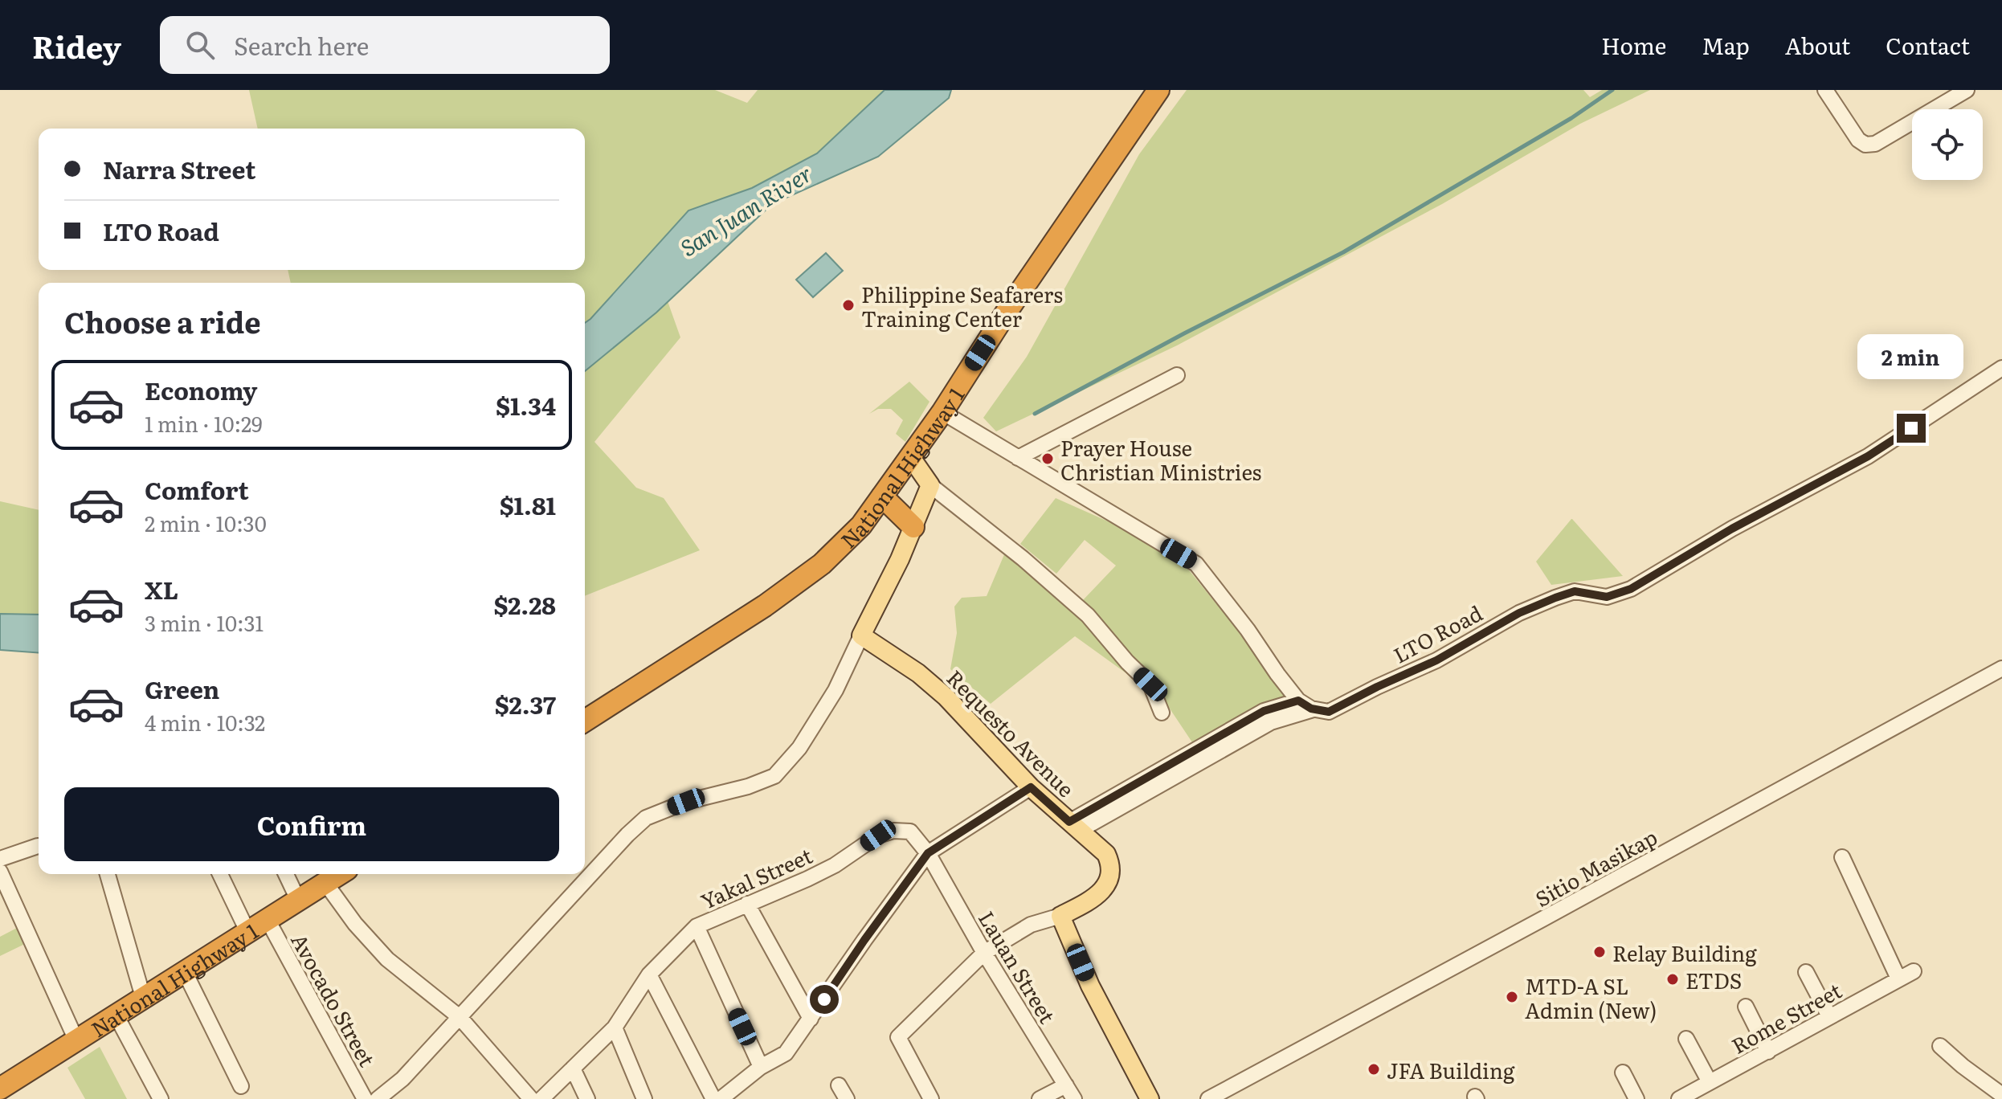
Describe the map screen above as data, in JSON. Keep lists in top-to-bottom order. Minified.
{"streets":{"highway":["National Highway 1"],"main road":["Requesto Avenue"],"street":["LTO Road","Sitio Masikap","Yakal Street","Lauan Street","Avocado Street","Rome Street"]},"crossings":[["National Highway 1","Avocado Street"],["LTO Road","Requesto Avenue"],["Yakal Street","Lauan Street"]],"water":["San Juan River"],"places":["Philippine Seafarers Training Center","Prayer House Christian Ministries","Relay Building","ETDS","MTD-A SL Admin (New)","JFA Building"],"page":{"header":"Ridey","search":"Search here","nav":["Home","Map","About","Contact"],"banner":["Narra Street","LTO Road"],"heading":"Choose a ride","bubble":"2 min","list":[{"name":"Economy","note":"1 min · 10:29","value":"$1.34"},{"name":"Comfort","note":"2 min · 10:30","value":"$1.81"},{"name":"XL","note":"3 min · 10:31","value":"$2.28"},{"name":"Green","note":"4 min · 10:32","value":"$2.37"}],"buttons":"Confirm"}}
